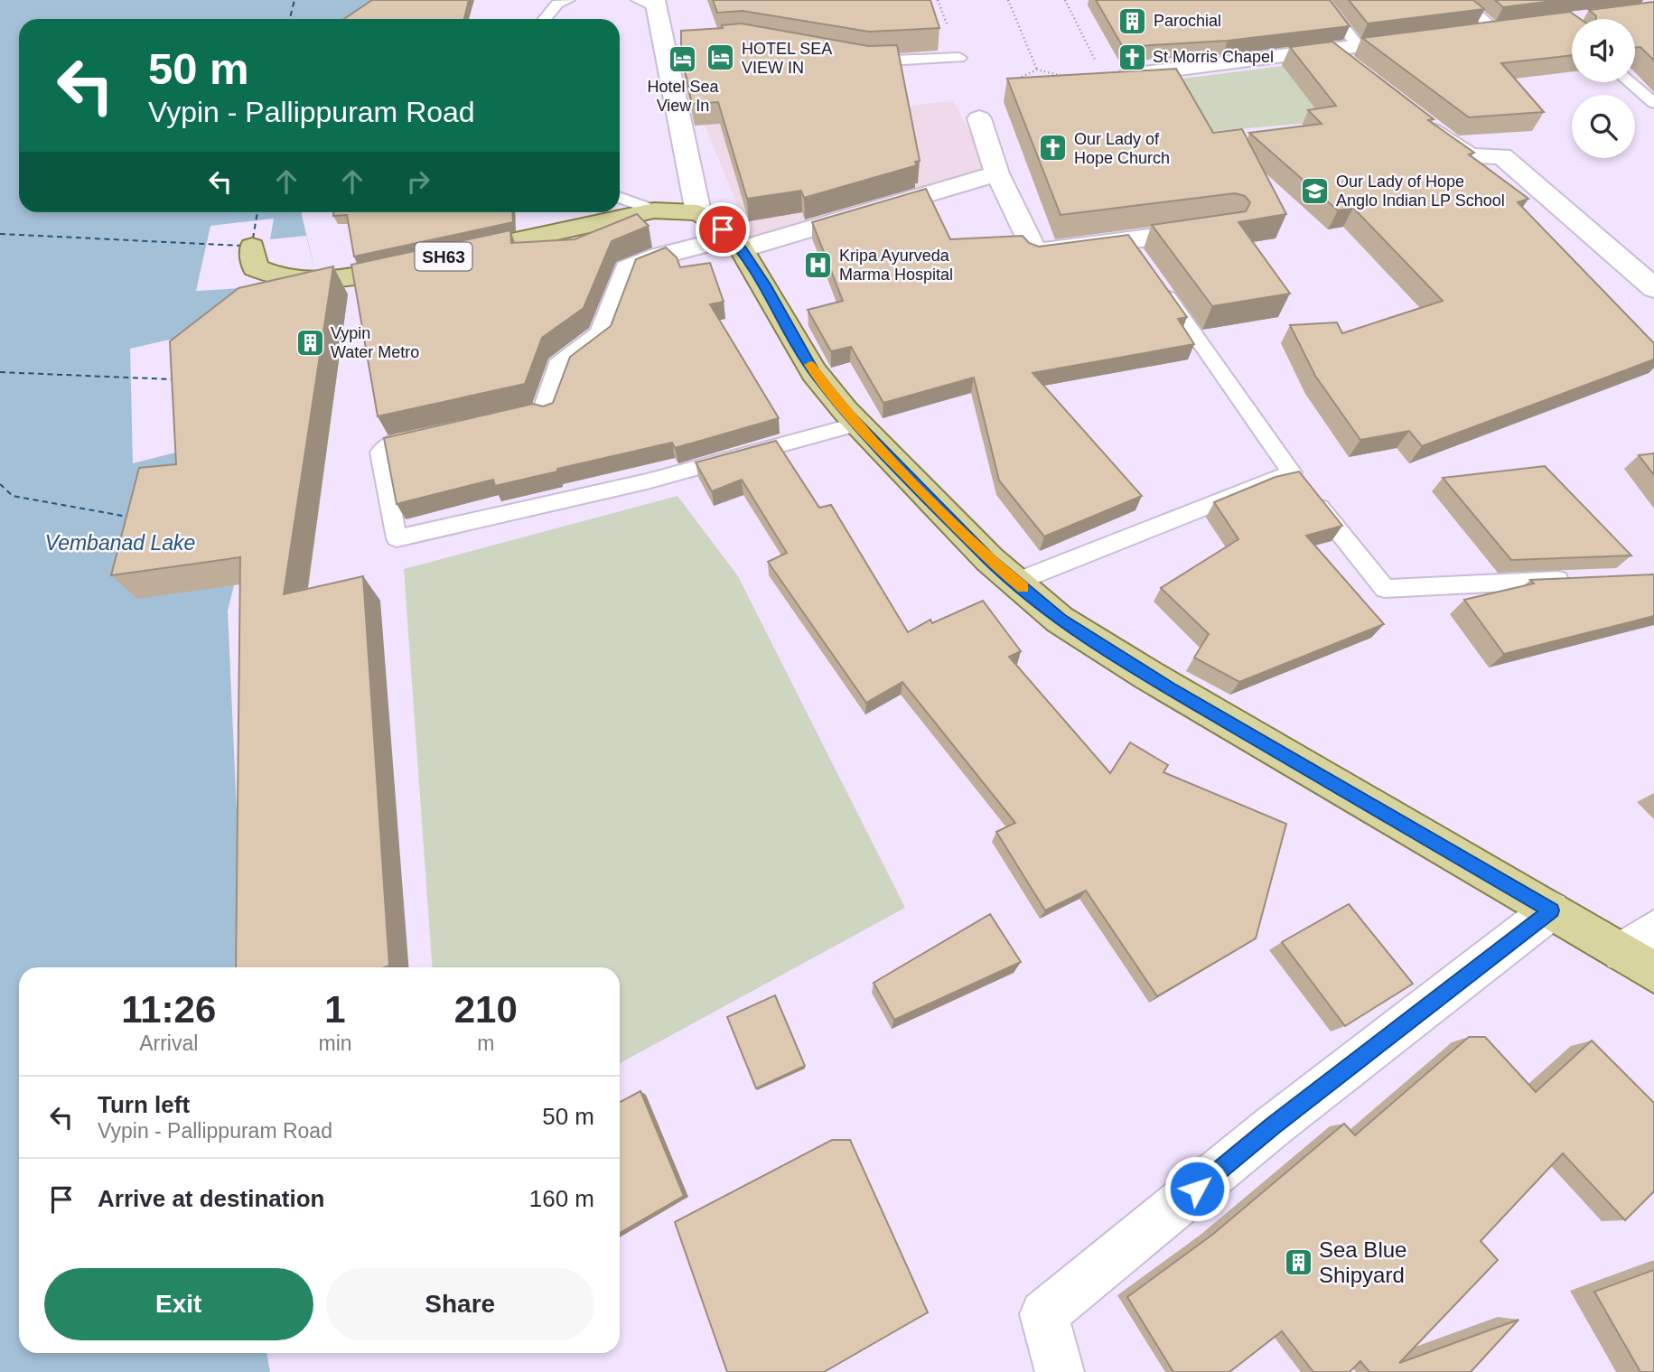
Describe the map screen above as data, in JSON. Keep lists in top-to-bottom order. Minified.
{"streets":{"main road":["SH63"]},"water":["Vembanad Lake"],"places":{"building":["Parochial","Vypin Water Metro","Sea Blue Shipyard"],"church":["St Morris Chapel","Our Lady of Hope Church"],"hotel":["HOTEL SEA VIEW IN","Hotel Sea View In"],"school or university":["Our Lady of Hope Anglo Indian LP School"],"hospital":["Kripa Ayurveda Marma Hospital"]},"page":{"turn":["50 m","Vypin - Pallippuram Road"],"eta":["11:26","Arrival","1","min","210","m"],"list":[{"name":"Turn left","note":"Vypin - Pallippuram Road","value":"50 m"},{"name":"Arrive at destination","value":"160 m"}],"buttons":["Exit","Share"]}}
